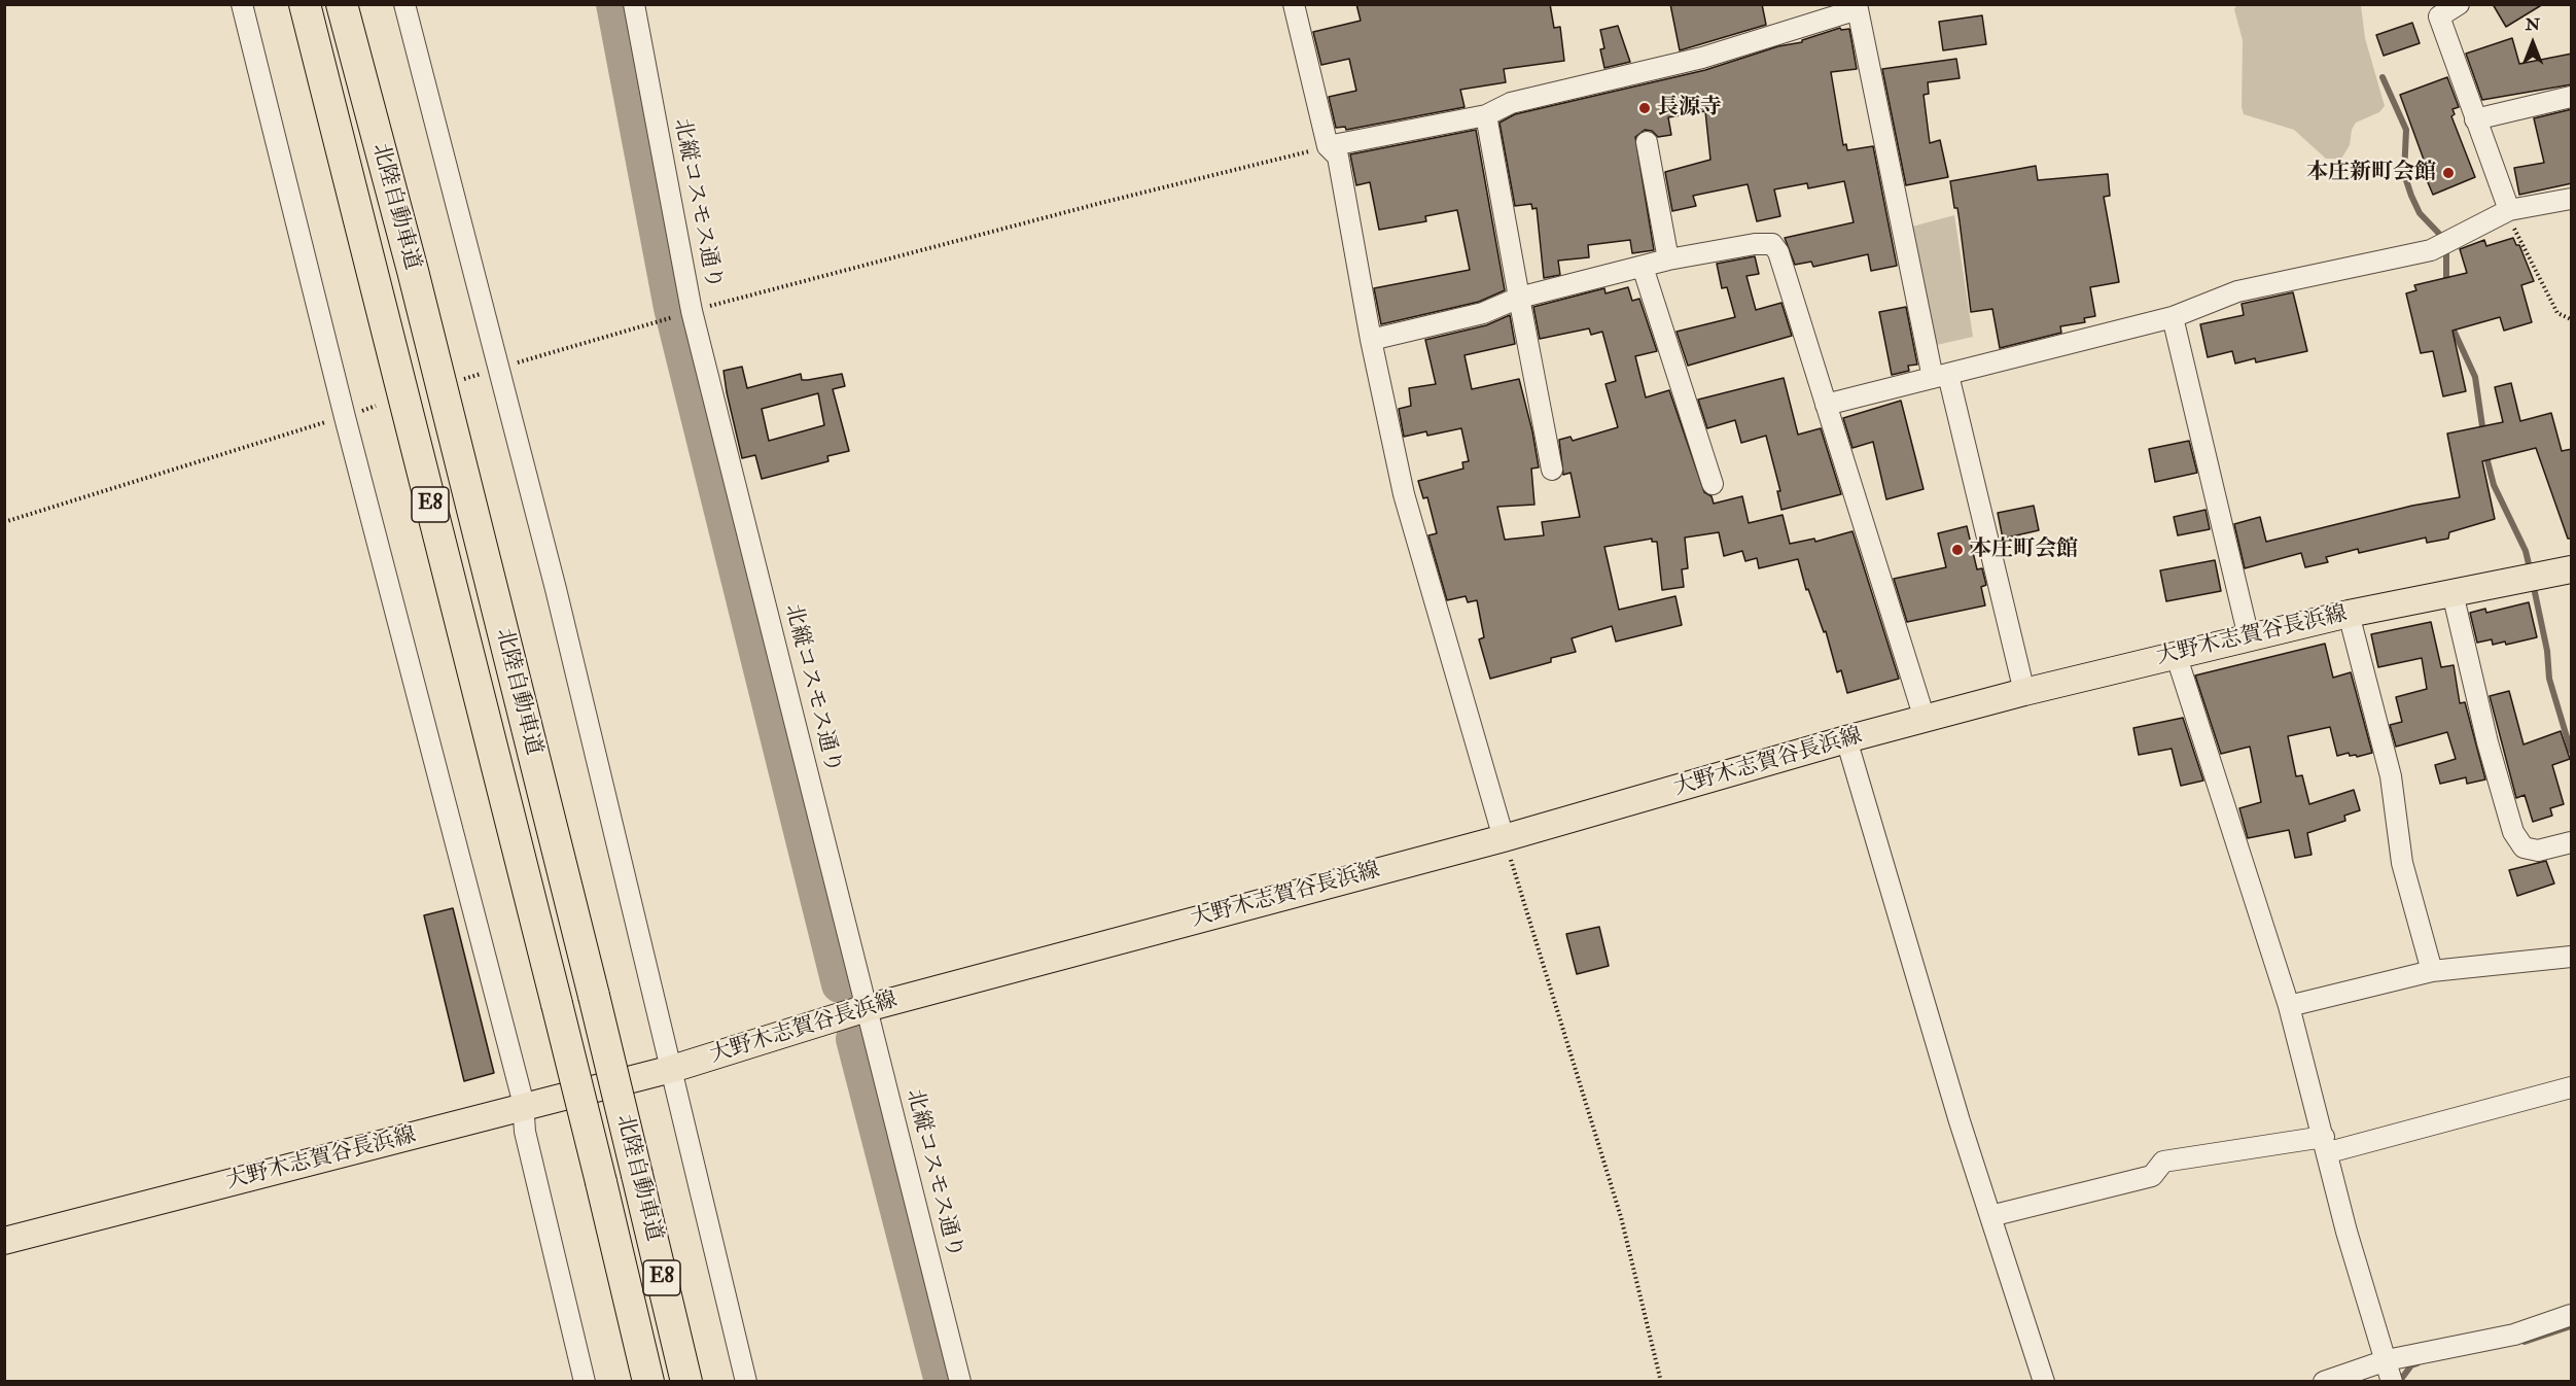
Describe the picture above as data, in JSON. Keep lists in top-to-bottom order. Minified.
{"streets":{"highway":["北陸自動車道","E8"],"main road":["大野木志賀谷長浜線"],"street":["北縦コスモス通り"]},"crossings":[["北縦コスモス通り","大野木志賀谷長浜線"]],"places":["長源寺","本庄新町会館","本庄町会館"],"north":"top"}
